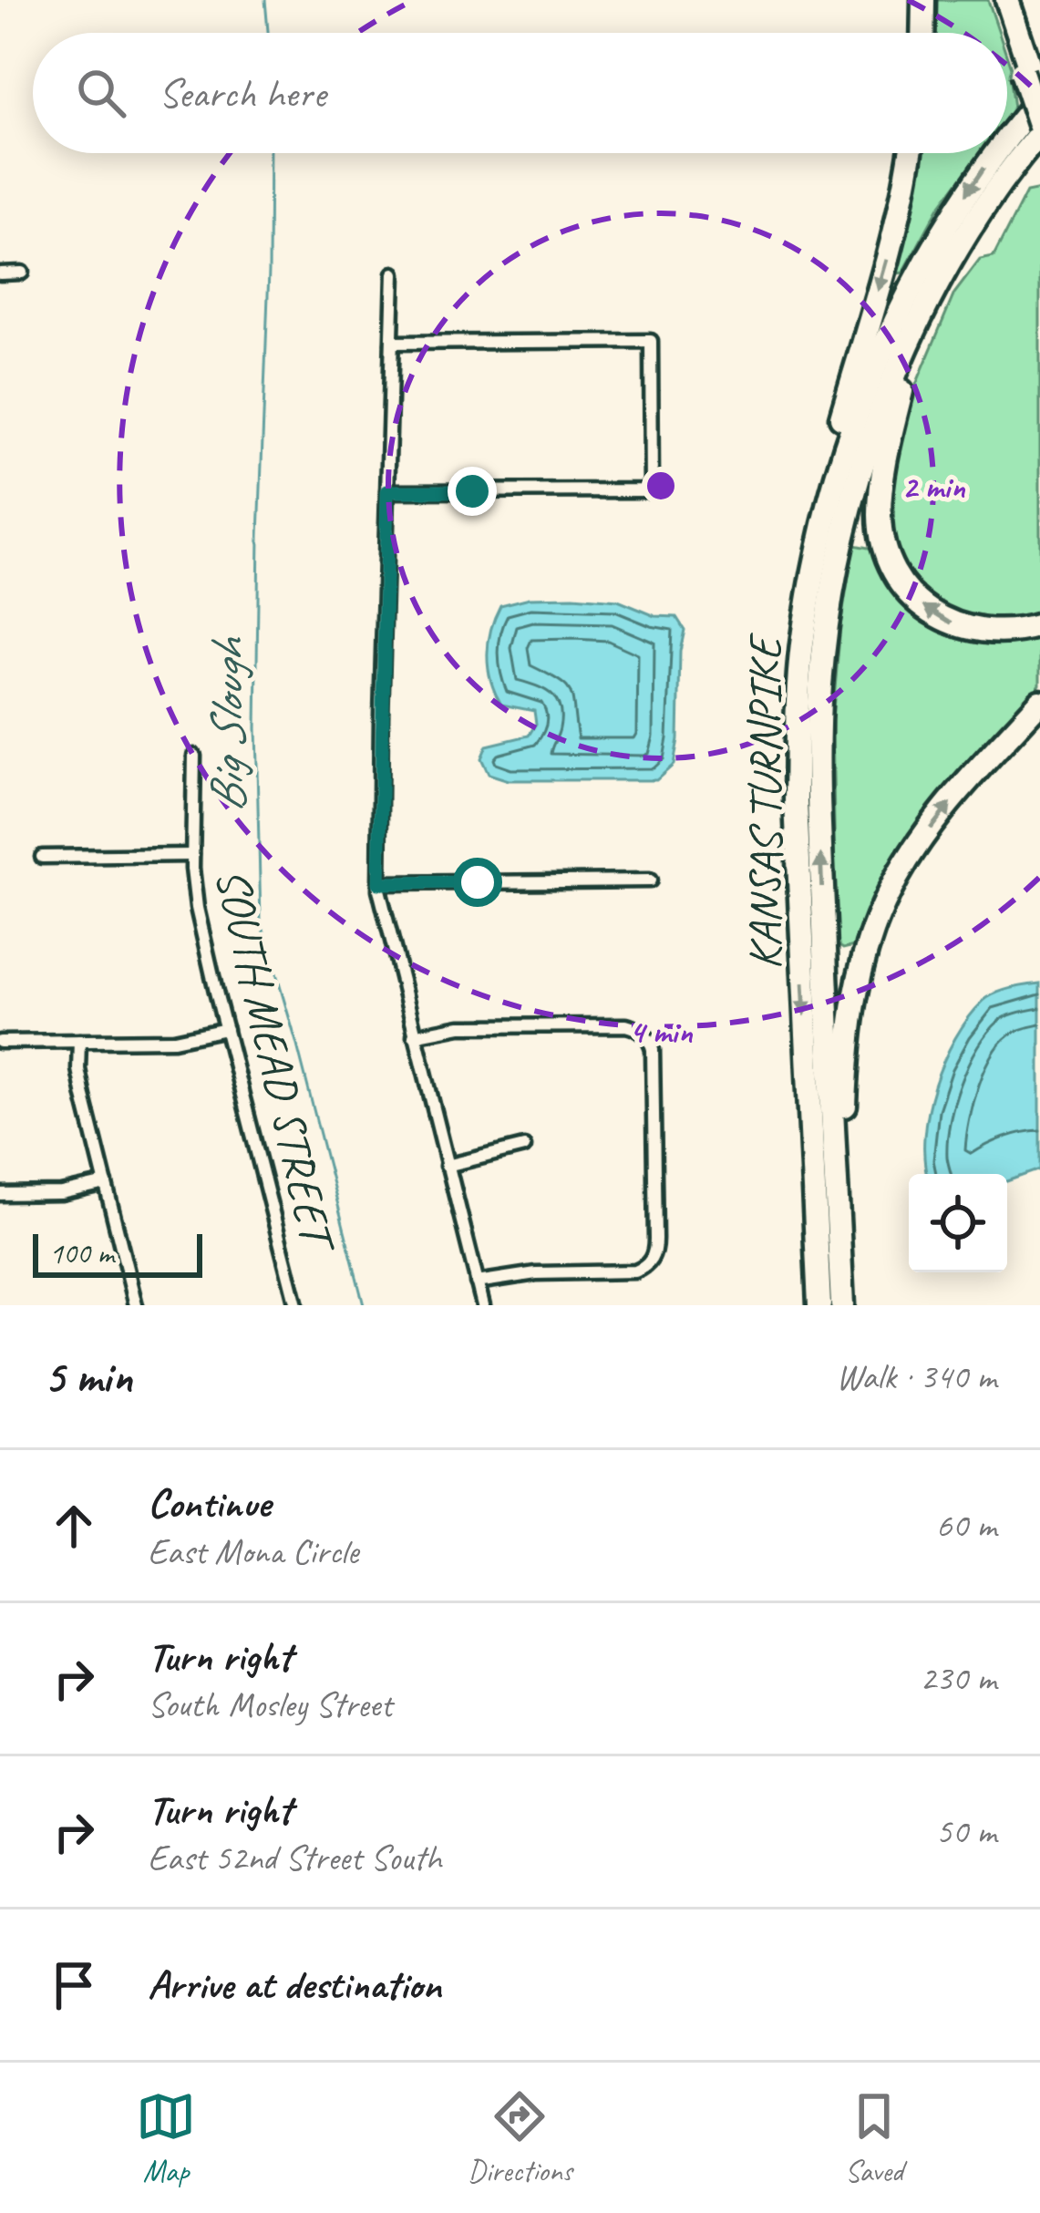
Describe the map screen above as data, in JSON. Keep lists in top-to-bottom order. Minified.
{"streets":{"highway":["KANSAS TURNPIKE"],"street":["SOUTH MEAD STREET"]},"water":["Big Slough"],"scale_bar":"100 m","page":{"search":"Search here","scale":"100 m","heading":["5 min","Walk · 340 m"],"list":[["Continue","East Mona Circle","60 m"],["Turn right","South Mosley Street","230 m"],["Turn right","East 52nd Street South","50 m"],"Arrive at destination"],"nav":["Map","Directions","Saved"]},"rings":["2 min","4 min"]}
